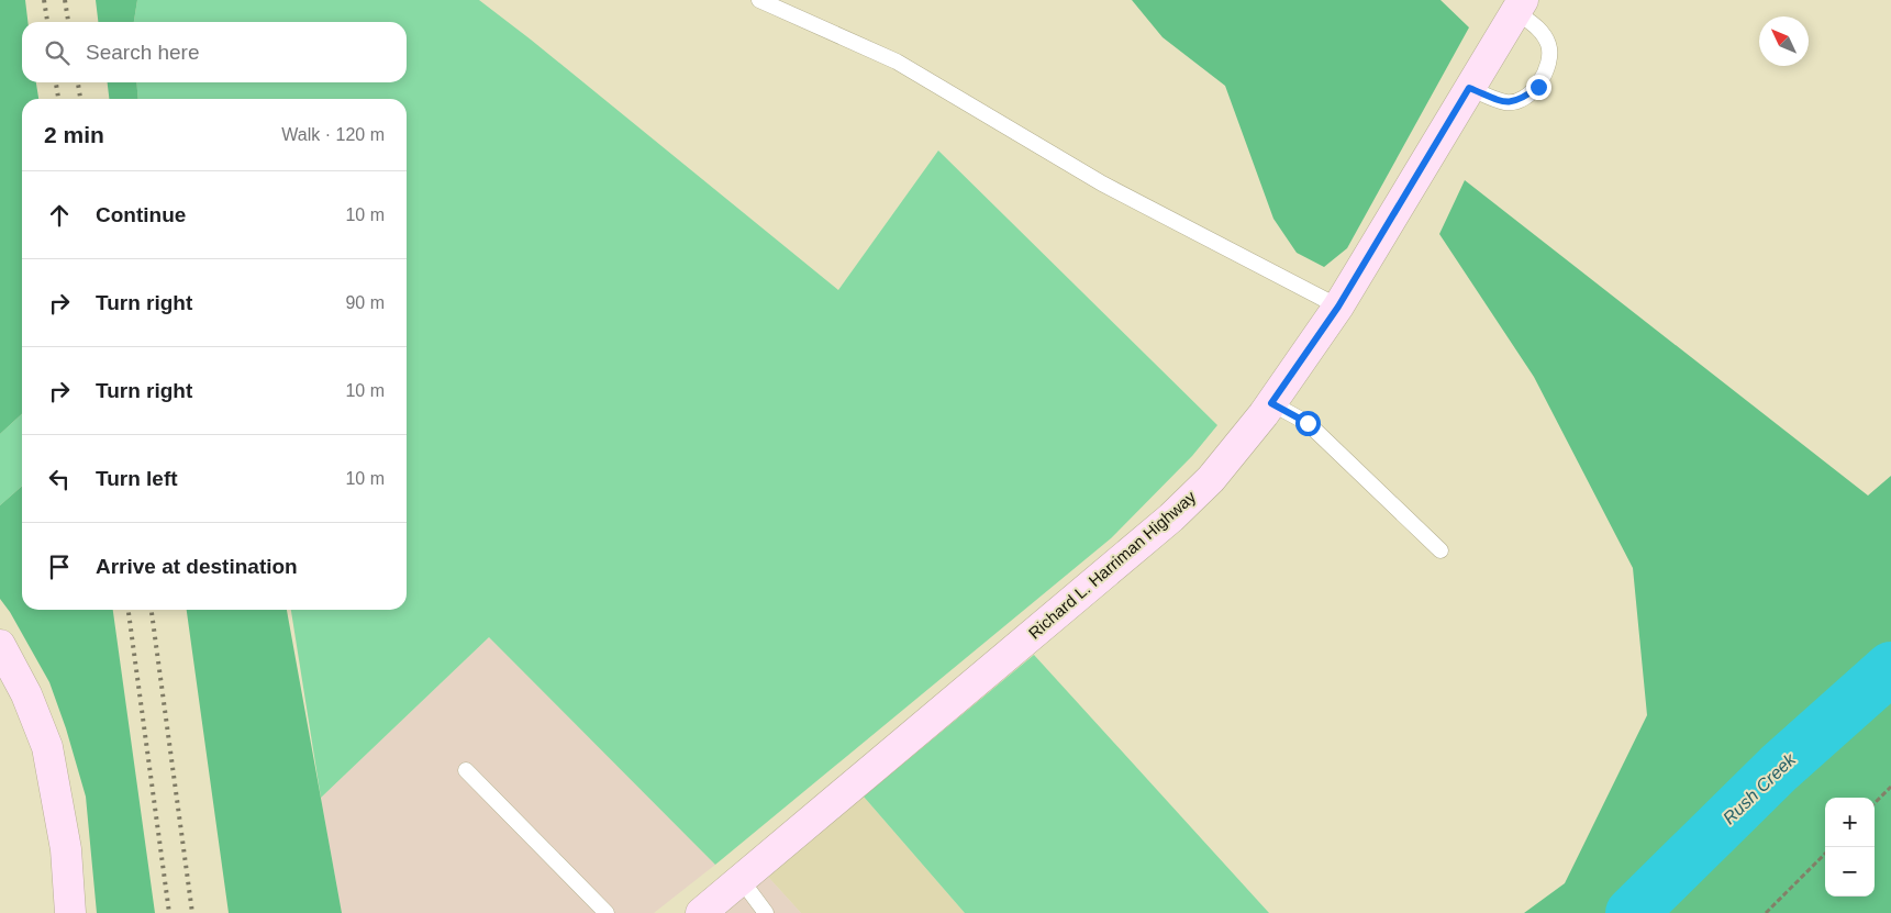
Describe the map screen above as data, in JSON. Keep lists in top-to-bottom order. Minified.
{"streets":{"street":["Richard L. Harriman Highway"]},"water":["Rush Creek"],"north":"top left","page":{"search":"Search here","heading":["2 min","Walk · 120 m"],"list":[["Continue","10 m"],["Turn right","90 m"],["Turn right","10 m"],["Turn left","10 m"],"Arrive at destination"],"map_buttons":["+","−"]}}
